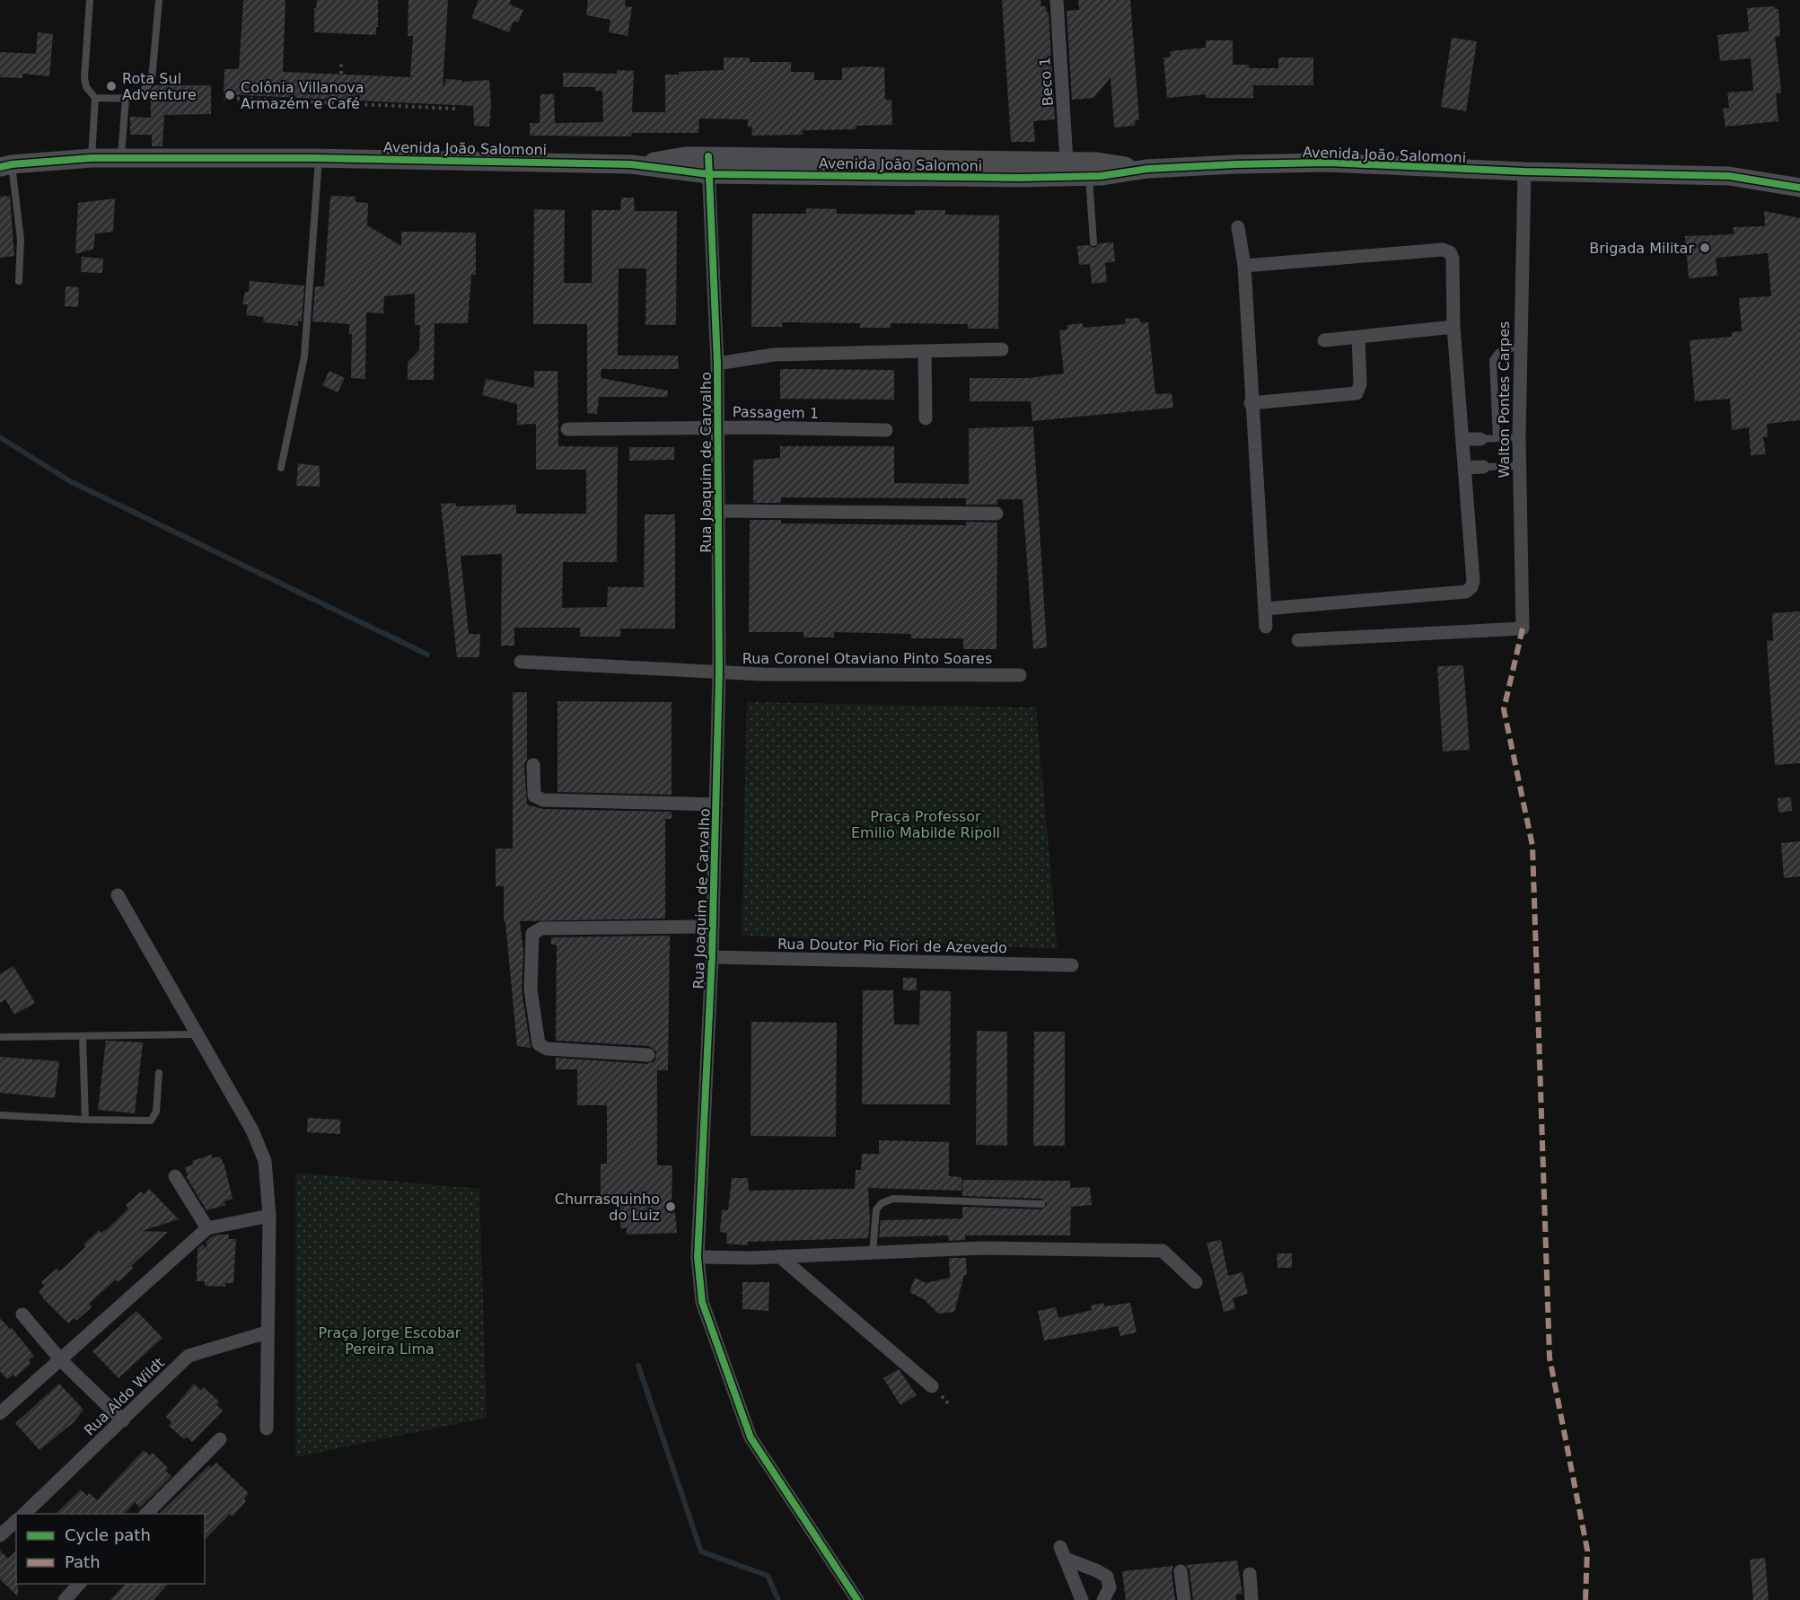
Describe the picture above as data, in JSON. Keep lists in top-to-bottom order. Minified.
{"streets":{"main road":["Avenida João Salomoni"],"street":["Beco 1","Walton Pontes Carpes","Passagem 1","Rua Joaquim de Carvalho","Rua Coronel Otaviano Pinto Soares","Rua Doutor Pio Fiori de Azevedo","Rua Aldo Wildt"]},"crossings":[["Beco 1","Avenida João Salomoni"],["Avenida João Salomoni","Walton Pontes Carpes"],["Avenida João Salomoni","Rua Joaquim de Carvalho"],["Passagem 1","Rua Joaquim de Carvalho"],["Rua Joaquim de Carvalho","Rua Coronel Otaviano Pinto Soares"],["Rua Joaquim de Carvalho","Rua Doutor Pio Fiori de Azevedo"]],"parks":["Praça Professor Emilio Mabilde Ripoll","Praça Jorge Escobar Pereira Lima"],"places":["Rota Sul Adventure","Colônia Villanova Armazém e Café","Brigada Militar","Churrasquinho do Luiz"],"legend":["Cycle path","Path"]}
